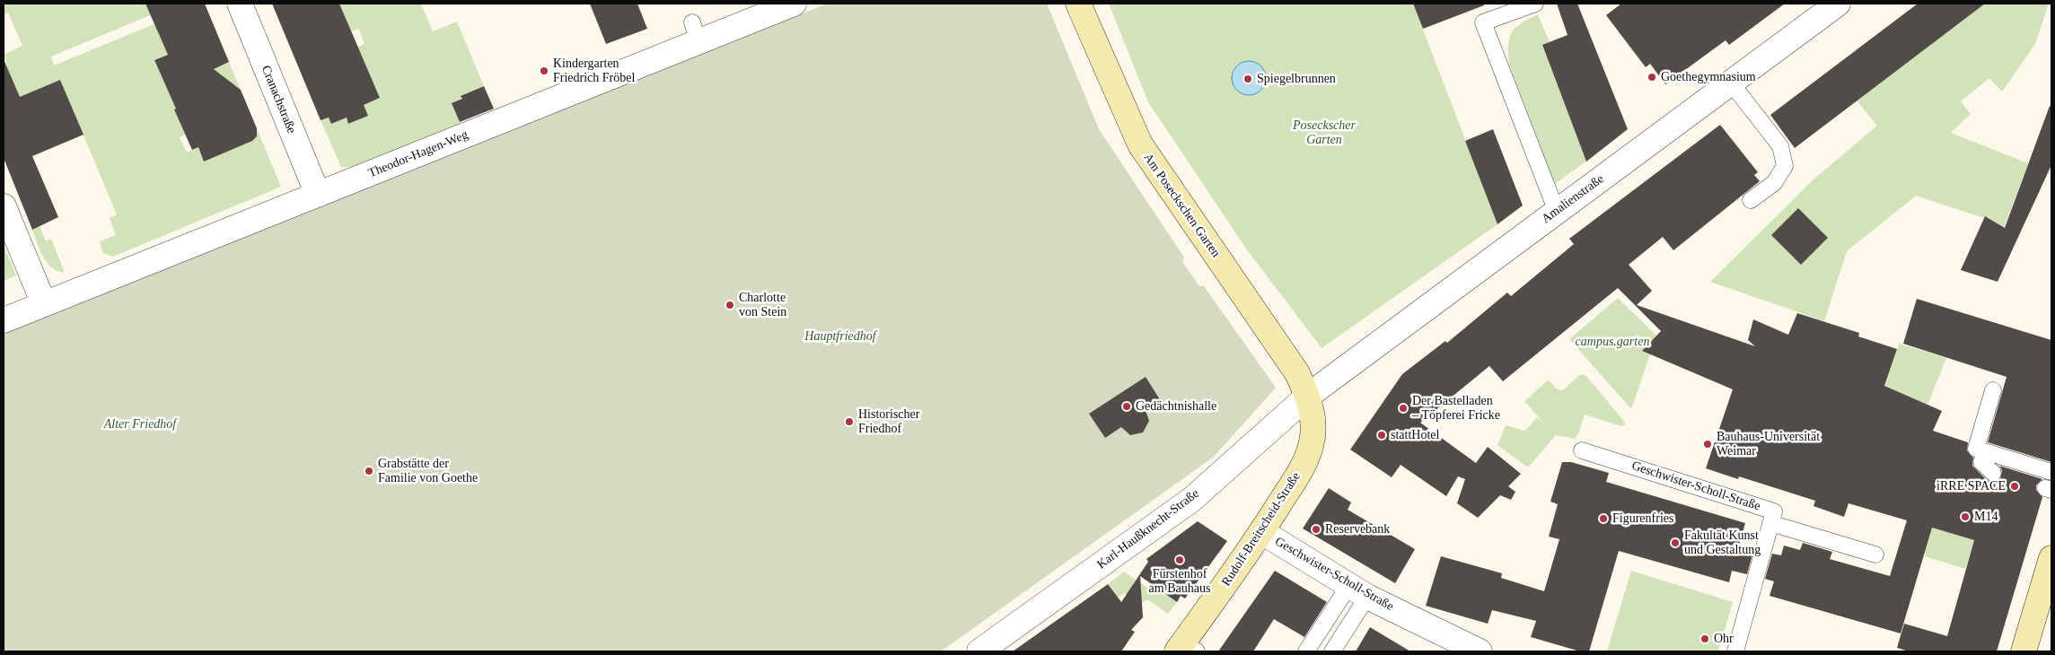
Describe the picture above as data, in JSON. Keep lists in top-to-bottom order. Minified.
{"streets":{"street":["Cranachstraße","Theodor-Hagen-Weg","Amalienstraße","Am Poseckschen Garten","Geschwister-Scholl-Straße","Karl-Haußknecht-Straße","Rudolf-Breitscheid-Straße"]},"crossings":[["Cranachstraße","Theodor-Hagen-Weg"],["Amalienstraße","Am Poseckschen Garten"],["Amalienstraße","Karl-Haußknecht-Straße"],["Amalienstraße","Rudolf-Breitscheid-Straße"],["Am Poseckschen Garten","Karl-Haußknecht-Straße"],["Am Poseckschen Garten","Rudolf-Breitscheid-Straße"],["Geschwister-Scholl-Straße","Rudolf-Breitscheid-Straße"],["Karl-Haußknecht-Straße","Rudolf-Breitscheid-Straße"]],"parks":["Poseckscher Garten","Hauptfriedhof","campus.garten","Alter Friedhof"],"places":["Kindergarten Friedrich Fröbel","Goethegymnasium","Spiegelbrunnen","Charlotte von Stein","Gedächtnishalle","Der Bastelladen – Töpferei Fricke","Historischer Friedhof","stattHotel","Bauhaus-Universität Weimar","Grabstätte der Familie von Goethe","iRRE SPACE","M14","Figurenfries","Reservebank","Fakultät Kunst und Gestaltung","Fürstenhof am Bauhaus","Ohr"]}
